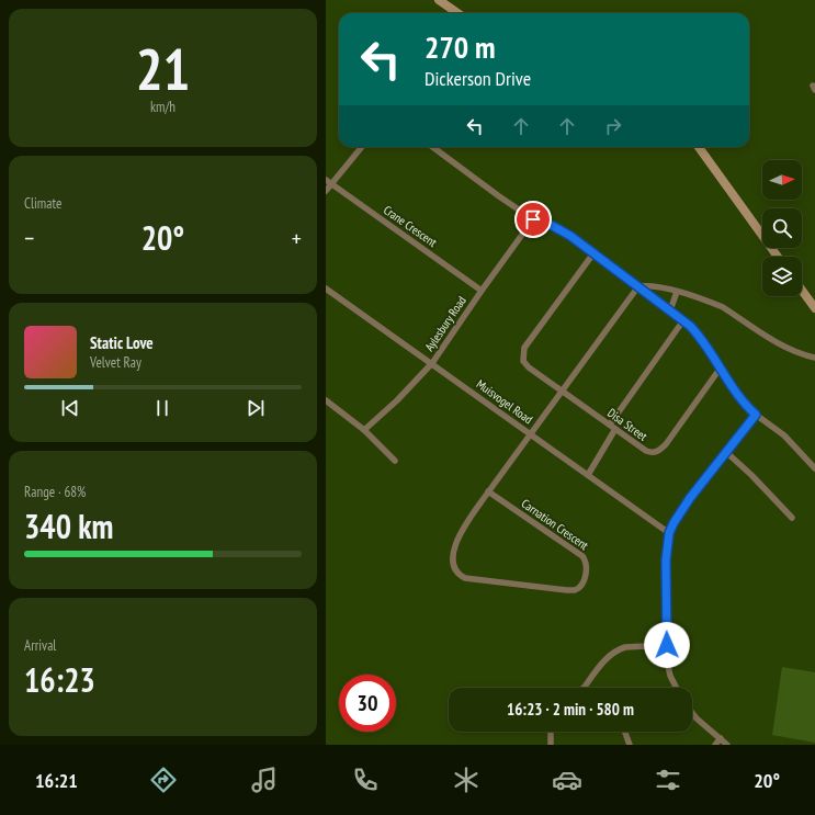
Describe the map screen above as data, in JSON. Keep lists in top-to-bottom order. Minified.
{"streets":{"street":["Crane Crescent","Aylesbury Road","Muisvogel Road","Disa Street","Carnation Crescent"]},"crossings":[["Crane Crescent","Aylesbury Road"],["Aylesbury Road","Muisvogel Road"]],"north":"right","page":{"tile":[["21","km/h"],"Climate",["Range · 68%","340 km"],["Arrival","16:23"]],"turn":["270 m","Dickerson Drive"],"heat":["−","20°","+"],"song":["Static Love","Velvet Ray"],"limit":"30","trip":"16:23 · 2 min · 580 m","tabs":["16:21","20°"]}}
